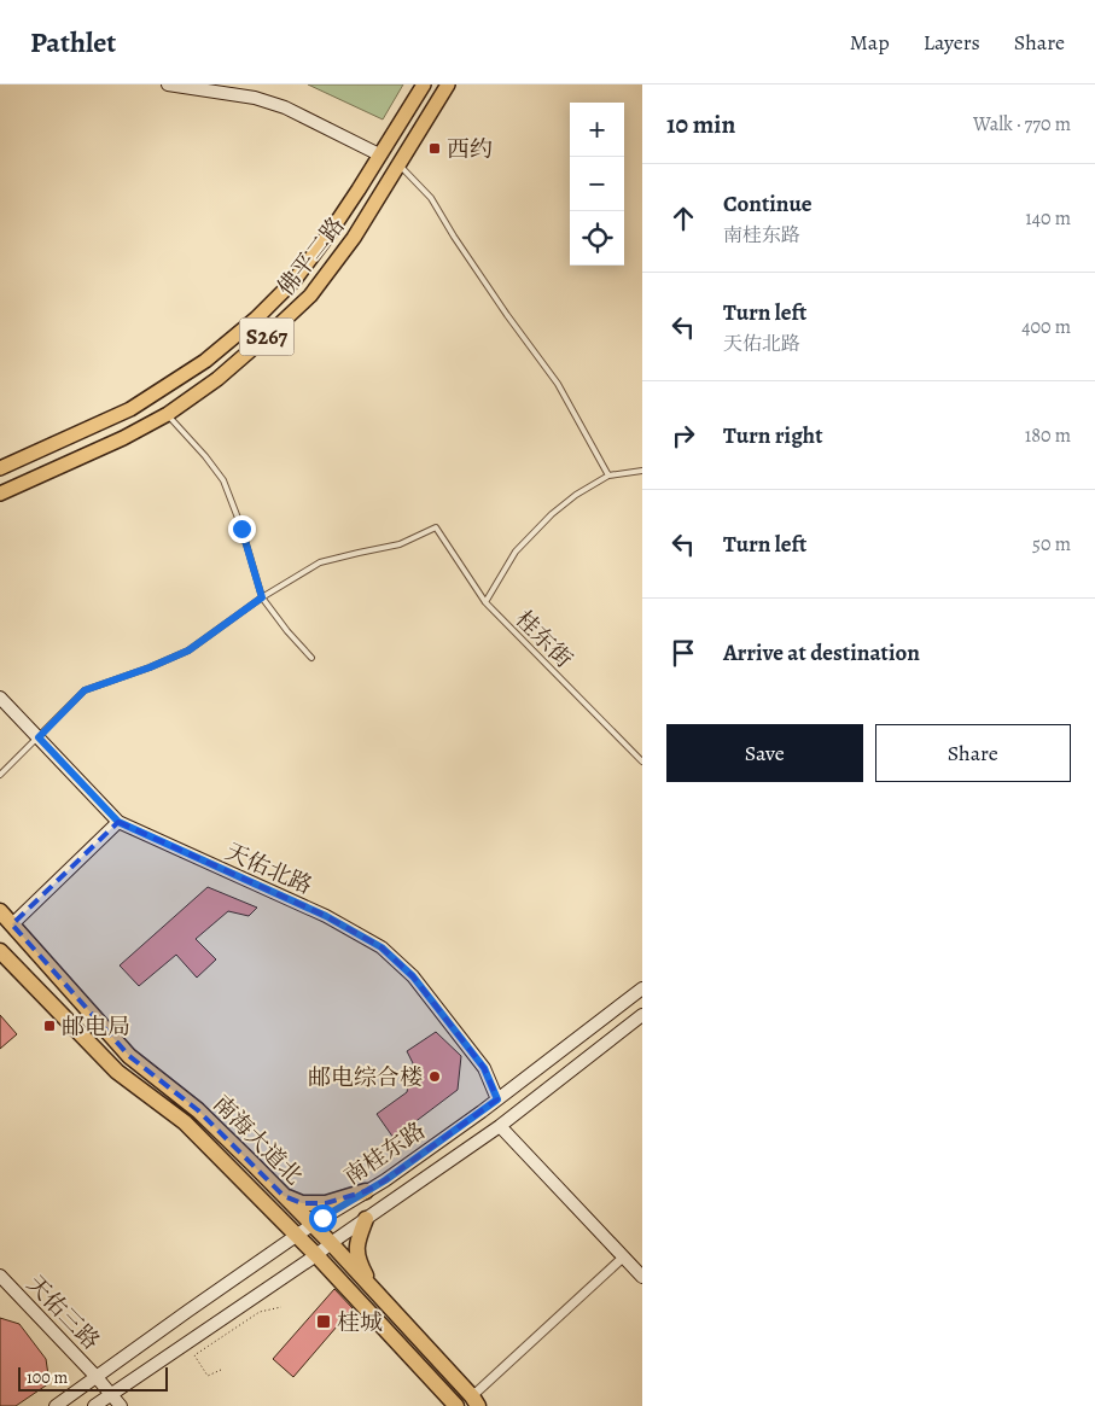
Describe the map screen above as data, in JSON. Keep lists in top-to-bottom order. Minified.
{"streets":{"highway":["南海大道北"],"main road":["佛平二路","S267","天佑北路","南桂东路","天佑三路"],"lane":["桂东街"]},"crossings":[["天佑北路","南桂东路"],["南海大道北","南桂东路"],["南桂东路","天佑三路"]],"places":{"transit":["西约","邮电局","桂城"],"other":["邮电综合楼"]},"scale_bar":"100 m","page":{"header":"Pathlet","nav":["Map","Layers","Share"],"heading":["10 min","Walk · 770 m"],"map_buttons":["+","−"],"list":[["Continue","南桂东路","140 m"],["Turn left","天佑北路","400 m"],["Turn right","180 m"],["Turn left","50 m"],"Arrive at destination"],"buttons":["Save","Share"],"scale":"100 m"}}
